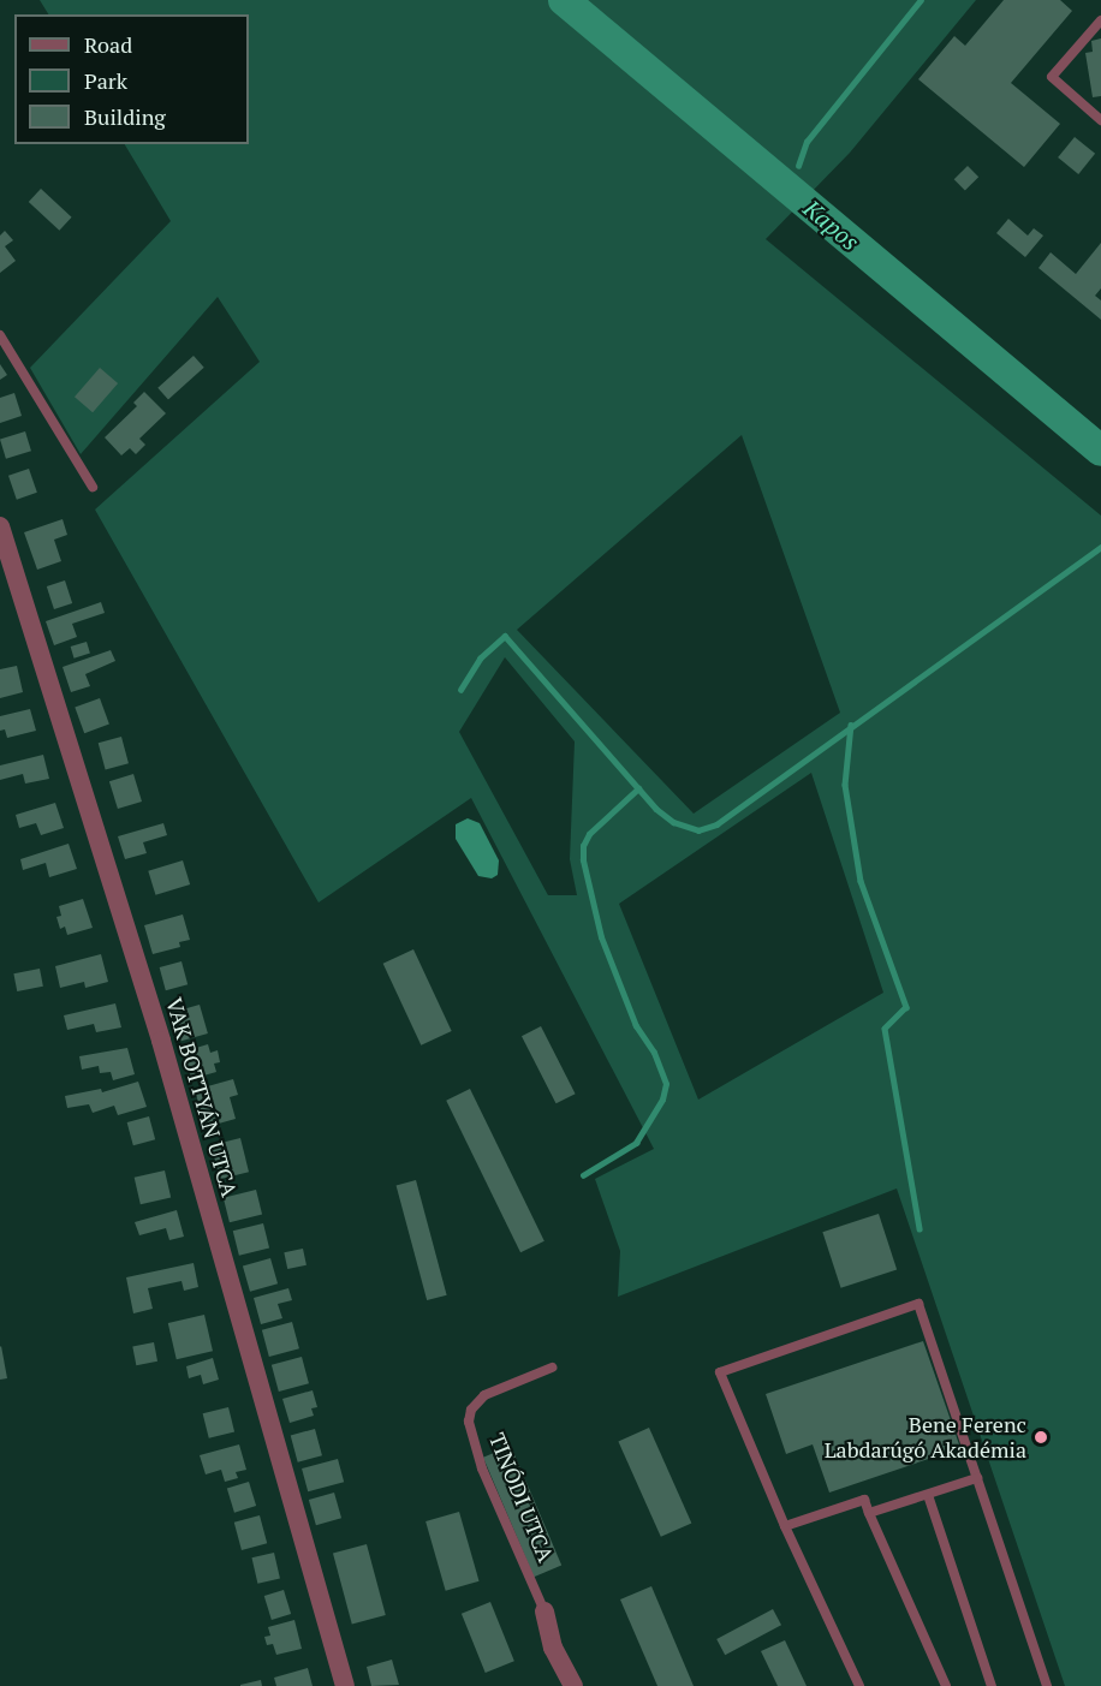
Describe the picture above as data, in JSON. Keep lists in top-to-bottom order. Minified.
{"streets":{"street":["VAK BOTTYÁN UTCA","TINÓDI UTCA"]},"water":["Kapos"],"places":["Bene Ferenc Labdarúgó Akadémia"],"legend":["Road","Park","Building"]}
